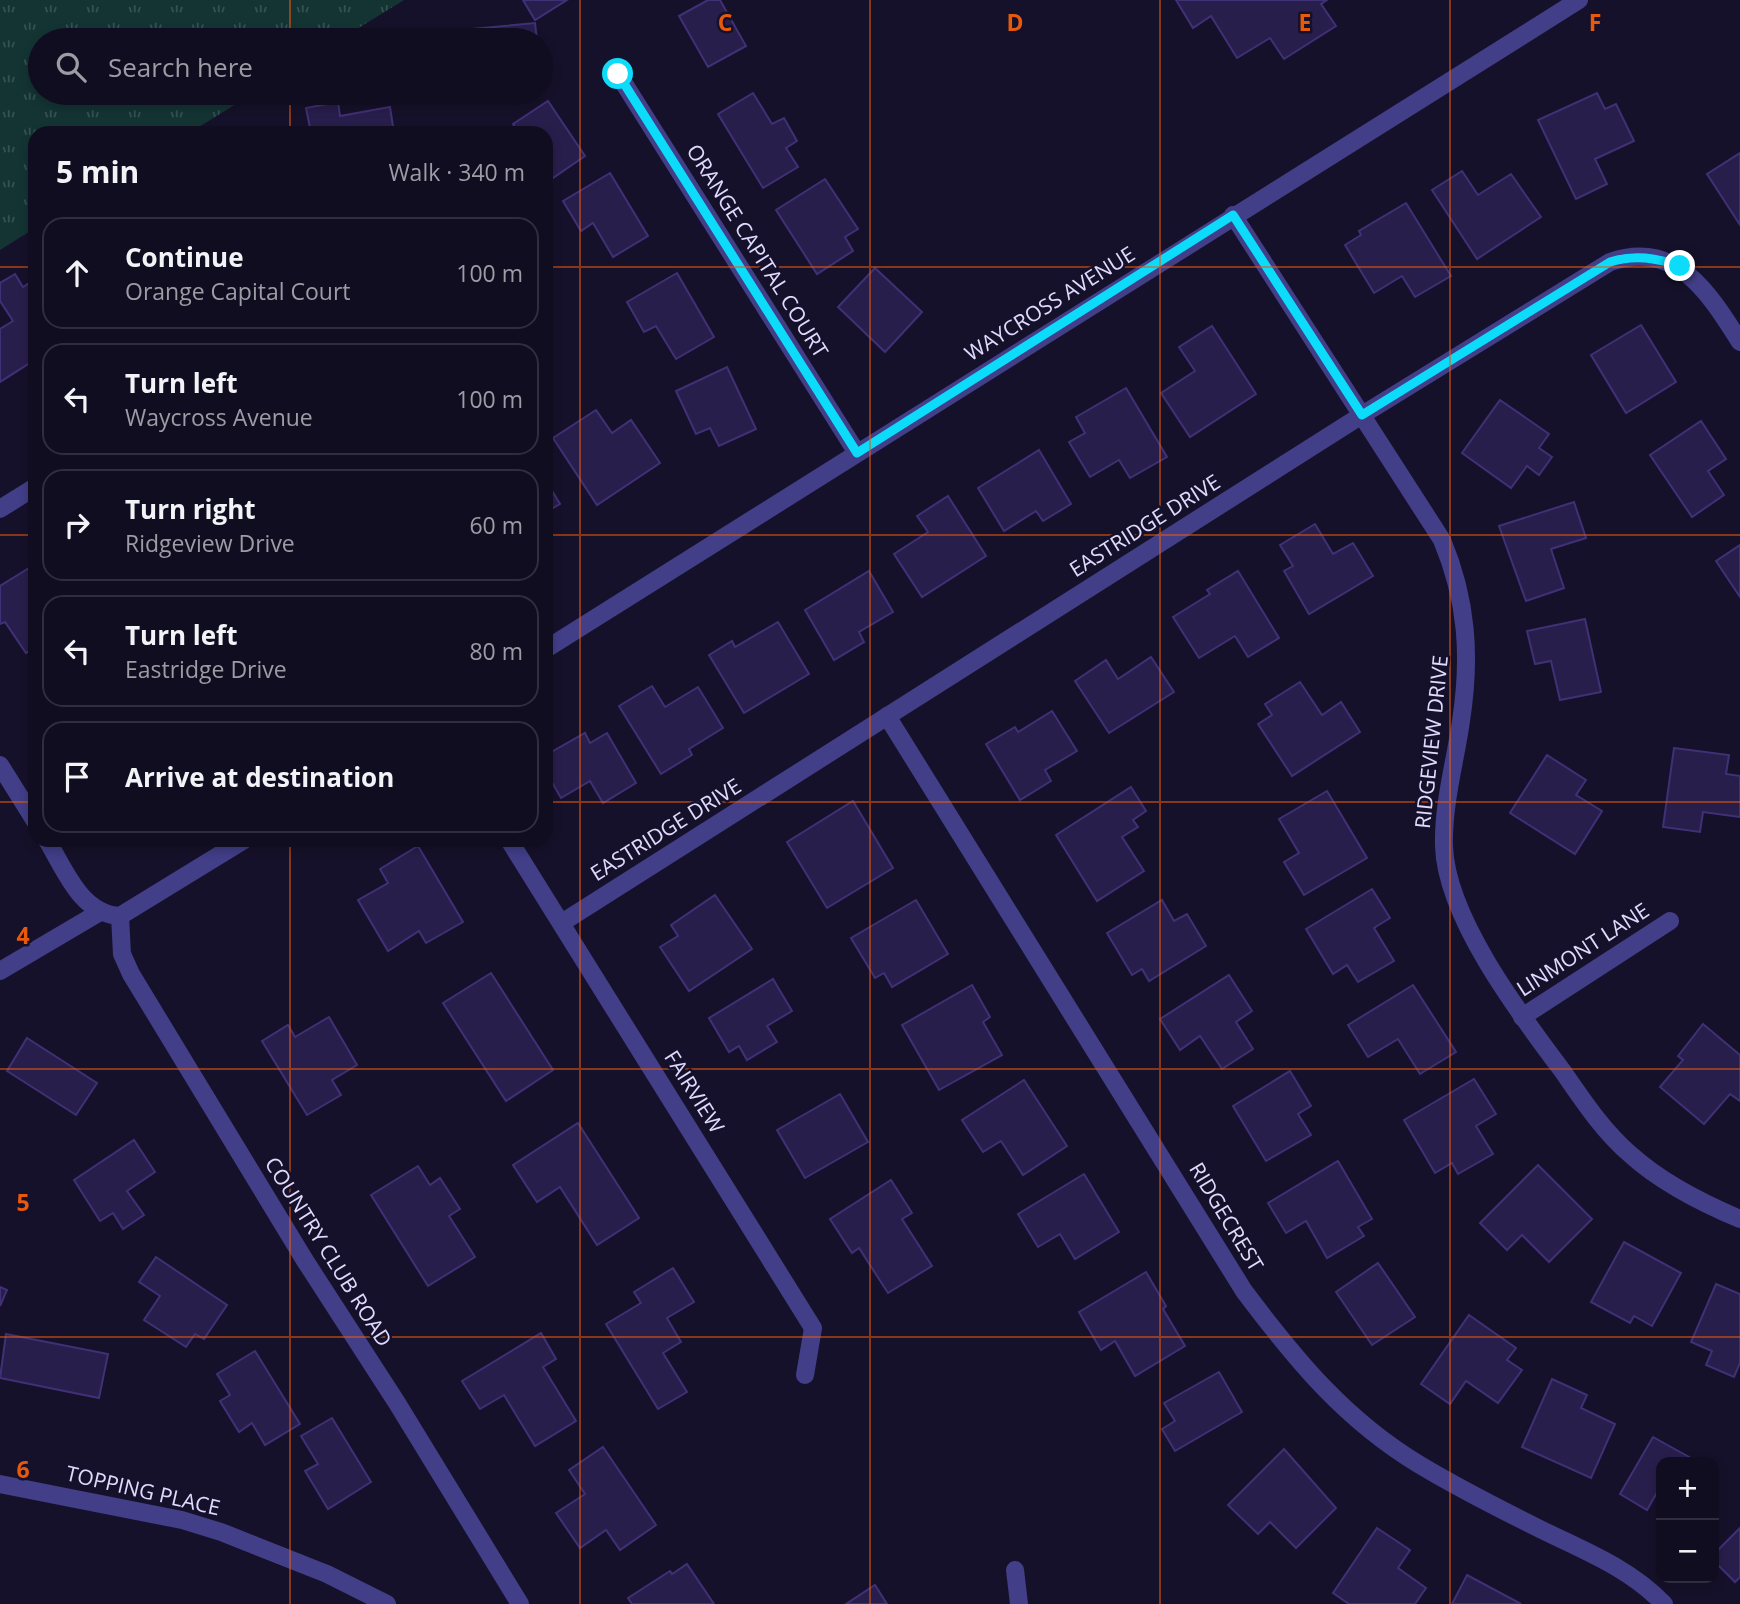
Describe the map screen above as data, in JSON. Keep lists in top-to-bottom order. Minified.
{"streets":{"street":["ORANGE CAPITAL COURT","WAYCROSS AVENUE","EASTRIDGE DRIVE","RIDGEVIEW DRIVE","LINMONT LANE","FAIRVIEW","RIDGECREST","COUNTRY CLUB ROAD","TOPPING PLACE"]},"crossings":[["ORANGE CAPITAL COURT","WAYCROSS AVENUE"],["WAYCROSS AVENUE","RIDGEVIEW DRIVE"],["EASTRIDGE DRIVE","RIDGEVIEW DRIVE"],["EASTRIDGE DRIVE","FAIRVIEW"],["EASTRIDGE DRIVE","RIDGECREST"],["RIDGEVIEW DRIVE","LINMONT LANE"]],"page":{"search":"Search here","heading":["5 min","Walk · 340 m"],"list":[["Continue","Orange Capital Court","100 m"],["Turn left","Waycross Avenue","100 m"],["Turn right","Ridgeview Drive","60 m"],["Turn left","Eastridge Drive","80 m"],"Arrive at destination"],"map_buttons":["+","−"]},"grid":{"columns":["C","D","E","F"],"rows":["4","5","6"]}}
